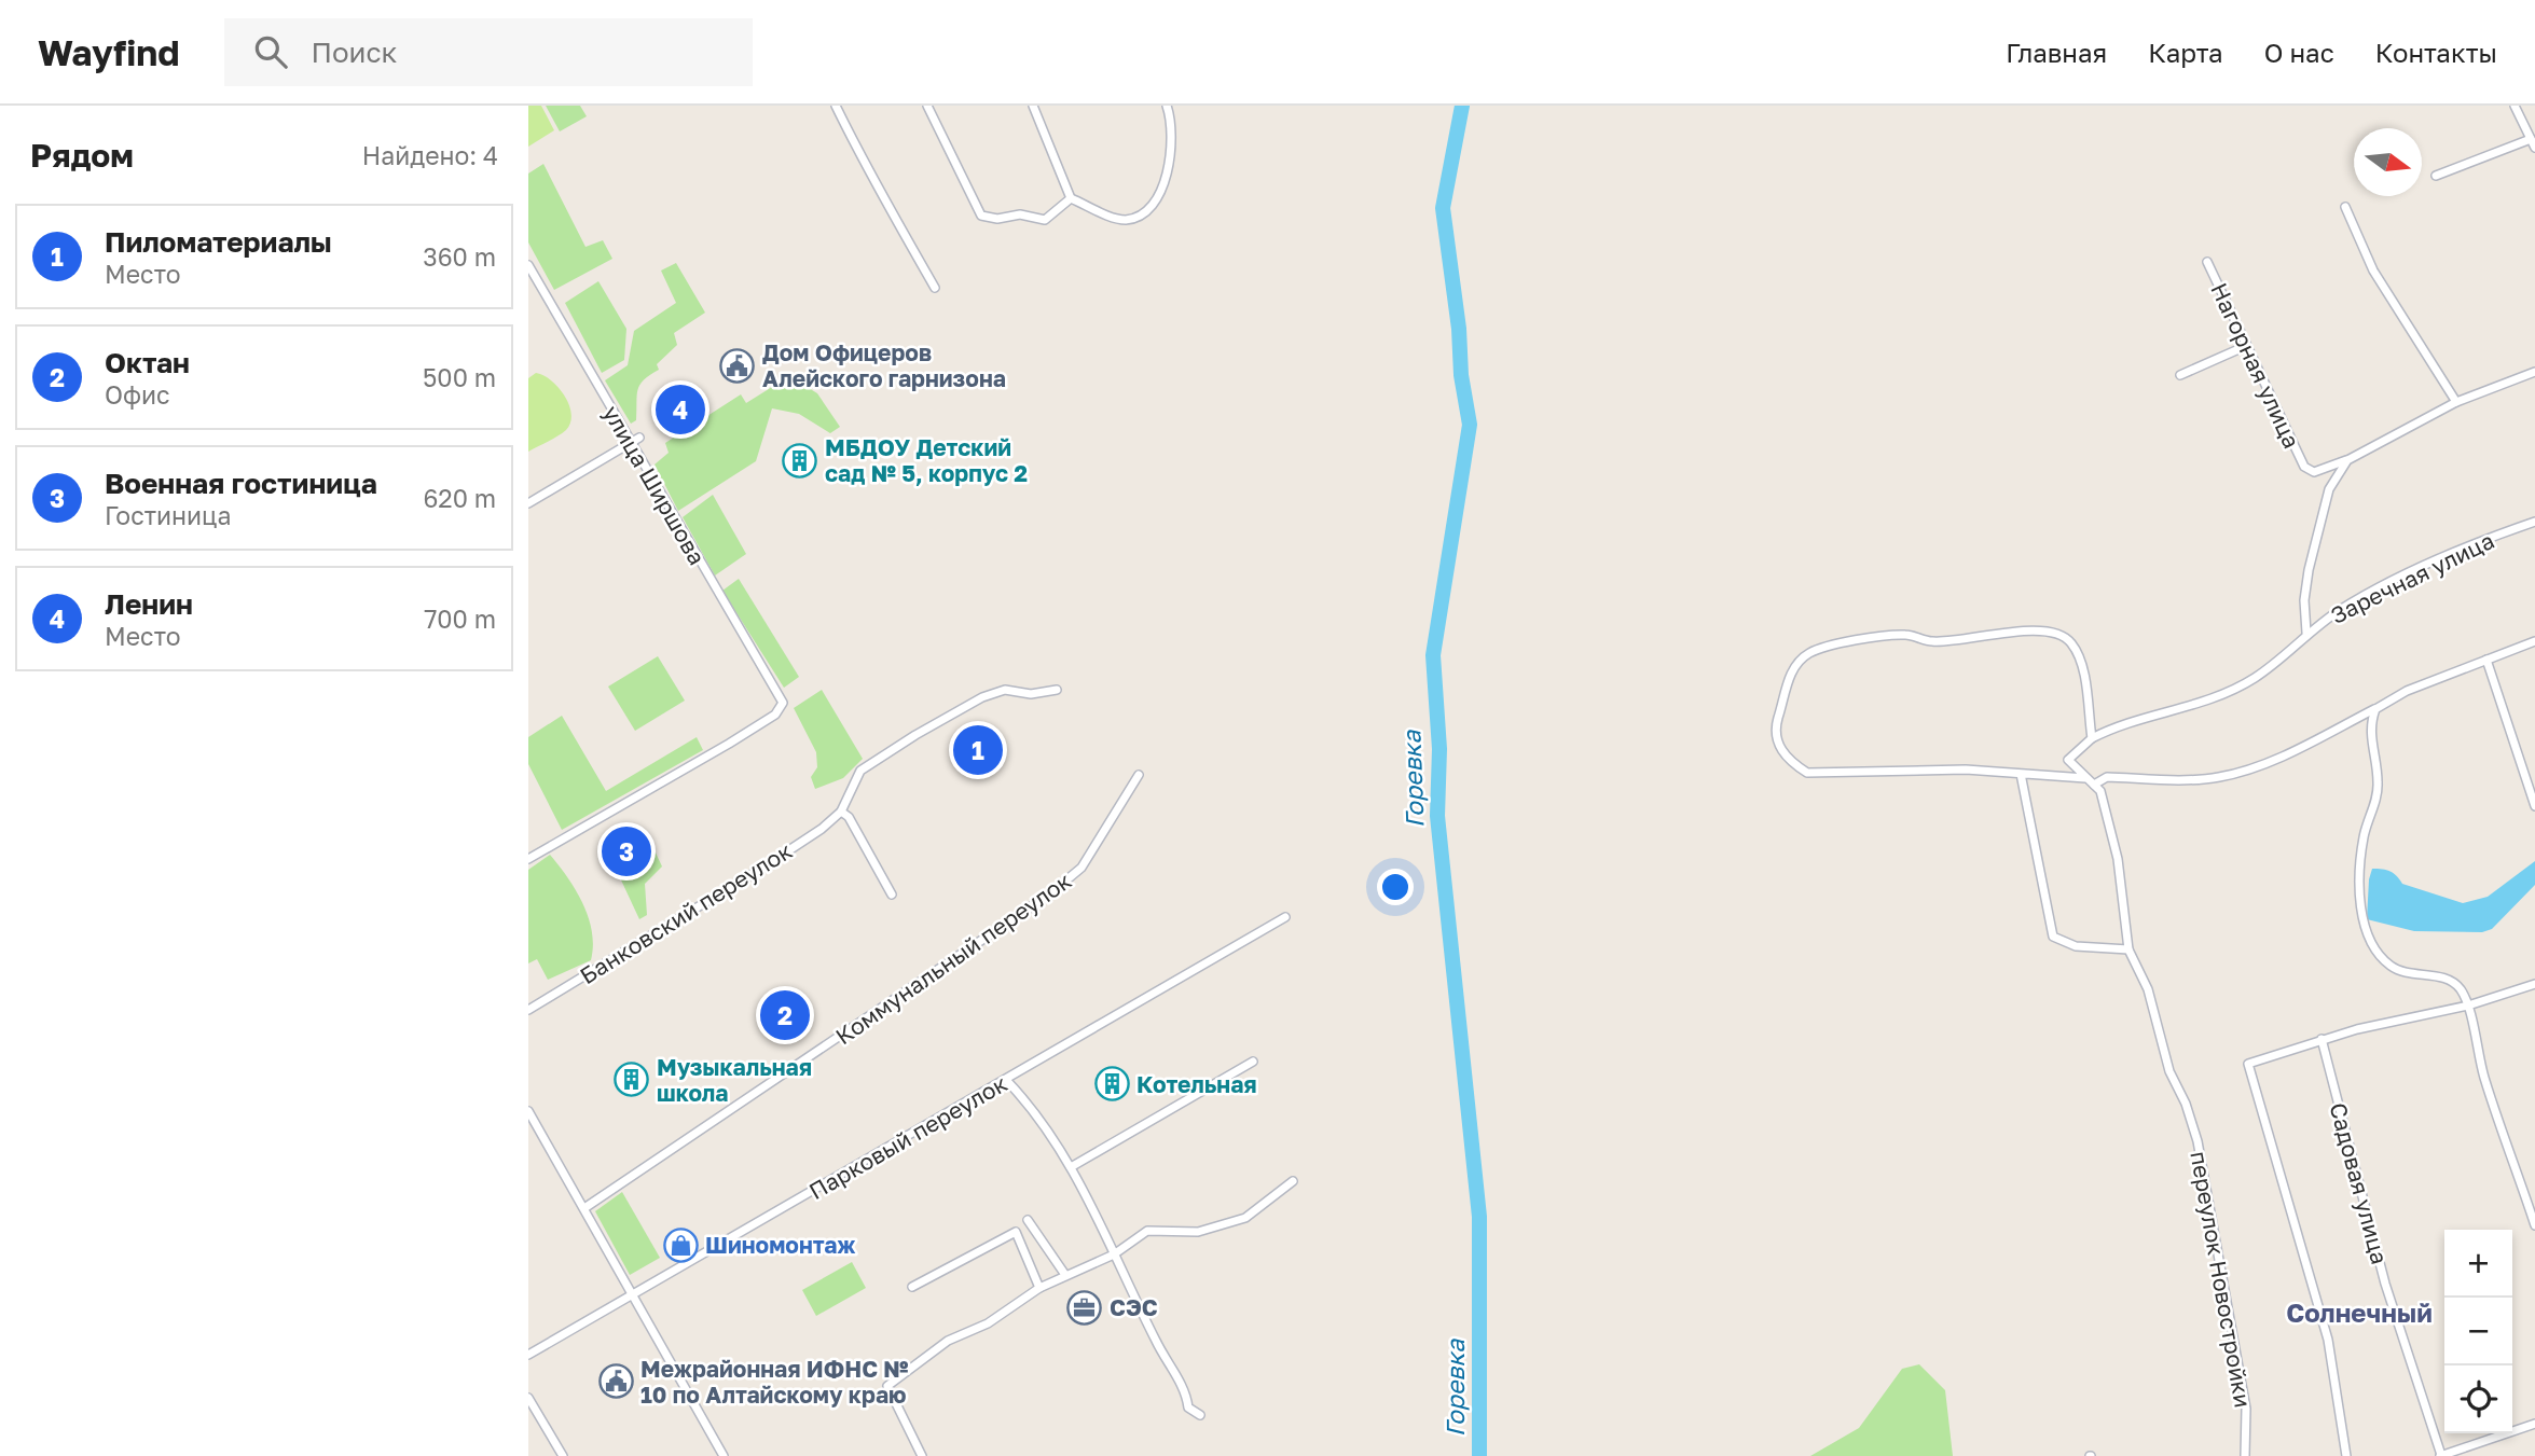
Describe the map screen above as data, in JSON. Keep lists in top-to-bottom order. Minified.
{"streets":{"street":["Нагорная улица","улица Ширшова","Заречная улица","Банковский переулок","Коммунальный переулок","Парковый переулок","Садовая улица","переулок Новостройки"]},"districts":["Солнечный"],"water":["Горевка"],"places":{"public building":["Дом Офицеров Алейского гарнизона","Межрайонная ИФНС № 10 по Алтайскому краю"],"building":["МБДОУ Детский сад № 5, корпус 2","Музыкальная школа","Котельная"],"shop":["Шиномонтаж"],"office":["СЭС"]},"north":"right","page":{"header":"Wayfind","search":"Поиск","nav":["Главная","Карта","О нас","Контакты"],"heading":["Рядом","Найдено: 4"],"list":[{"mark":"1","name":"Пиломатериалы","note":"Место","value":"360 m"},{"mark":"2","name":"Октан","note":"Офис","value":"500 m"},{"mark":"3","name":"Военная гостиница","note":"Гостиница","value":"620 m"},{"mark":"4","name":"Ленин","note":"Место","value":"700 m"}],"pins":["4","1","3","2"],"map_buttons":["+","−"]}}
